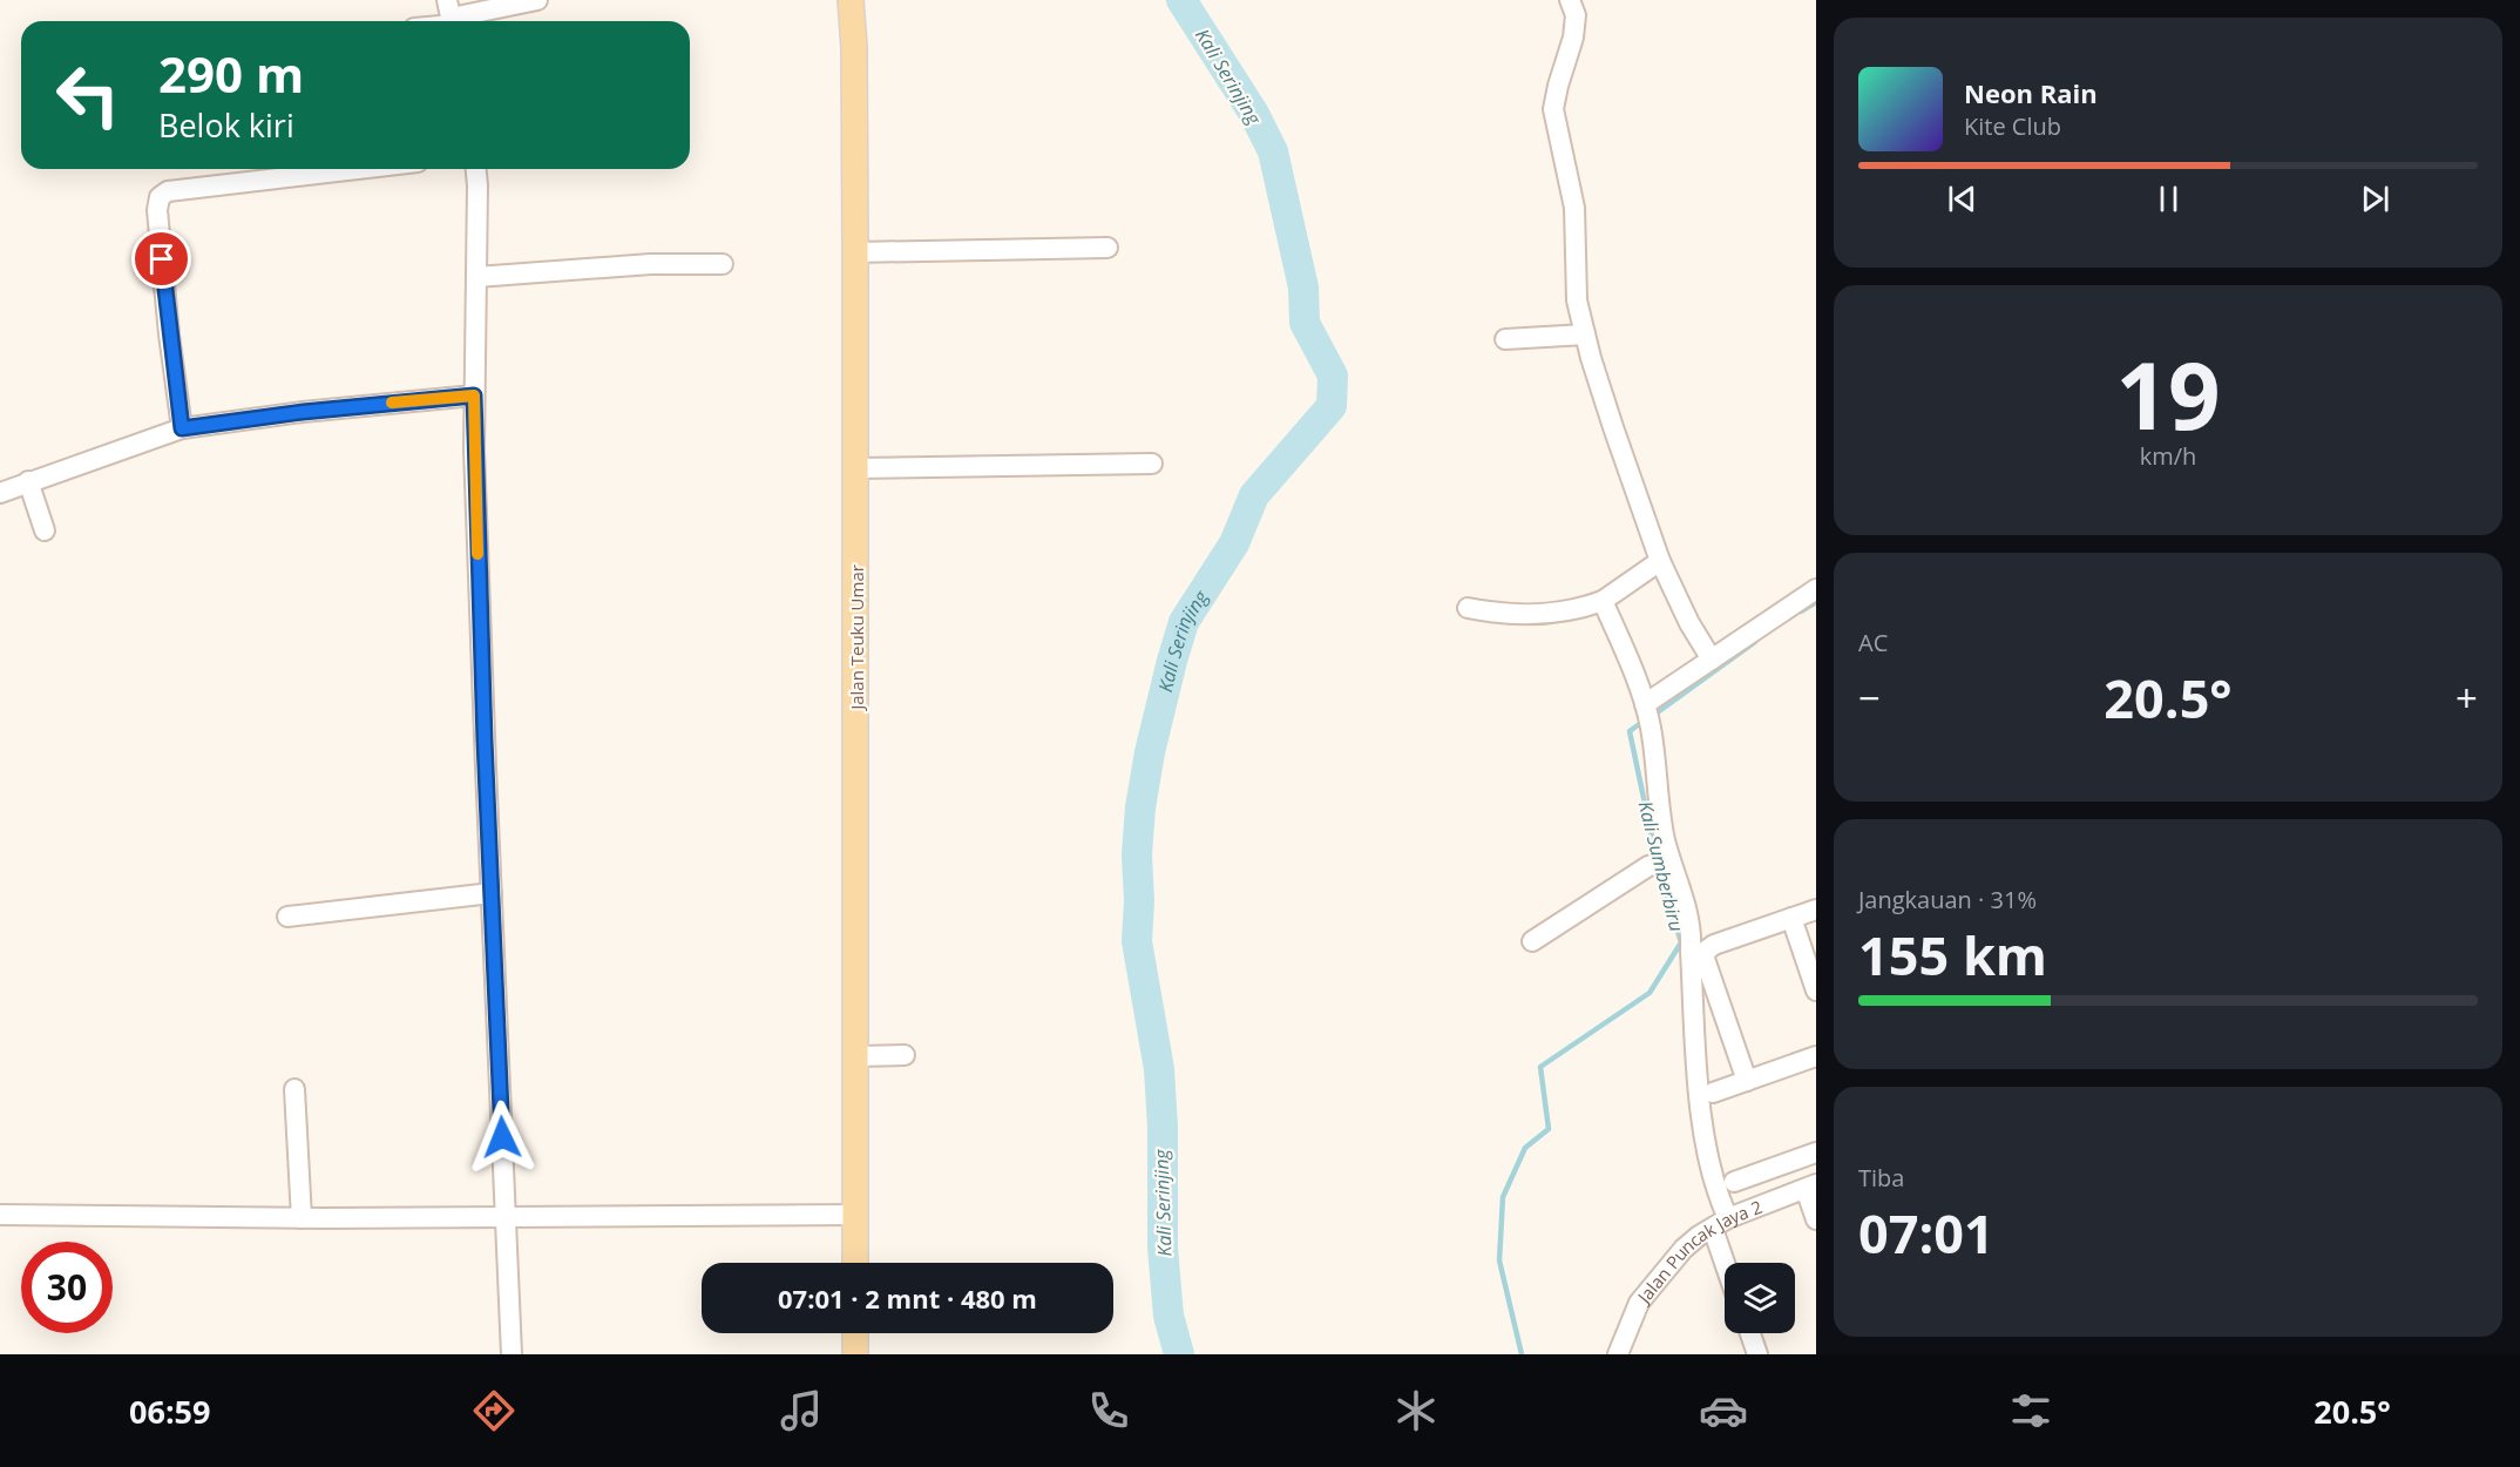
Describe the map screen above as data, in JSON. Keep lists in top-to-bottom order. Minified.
{"streets":{"main road":["Jalan Teuku Umar"],"street":["Jalan Puncak Jaya 2"]},"water":["Kali Serinjing","Kali Sumberbiru"],"page":{"turn":["290 m","Belok kiri"],"song":["Neon Rain","Kite Club"],"tile":[["19","km/h"],"AC",["Jangkauan · 31%","155 km"],["Tiba","07:01"]],"heat":["−","20.5°","+"],"limit":"30","trip":"07:01 · 2 mnt · 480 m","tabs":["06:59","20.5°"]}}
